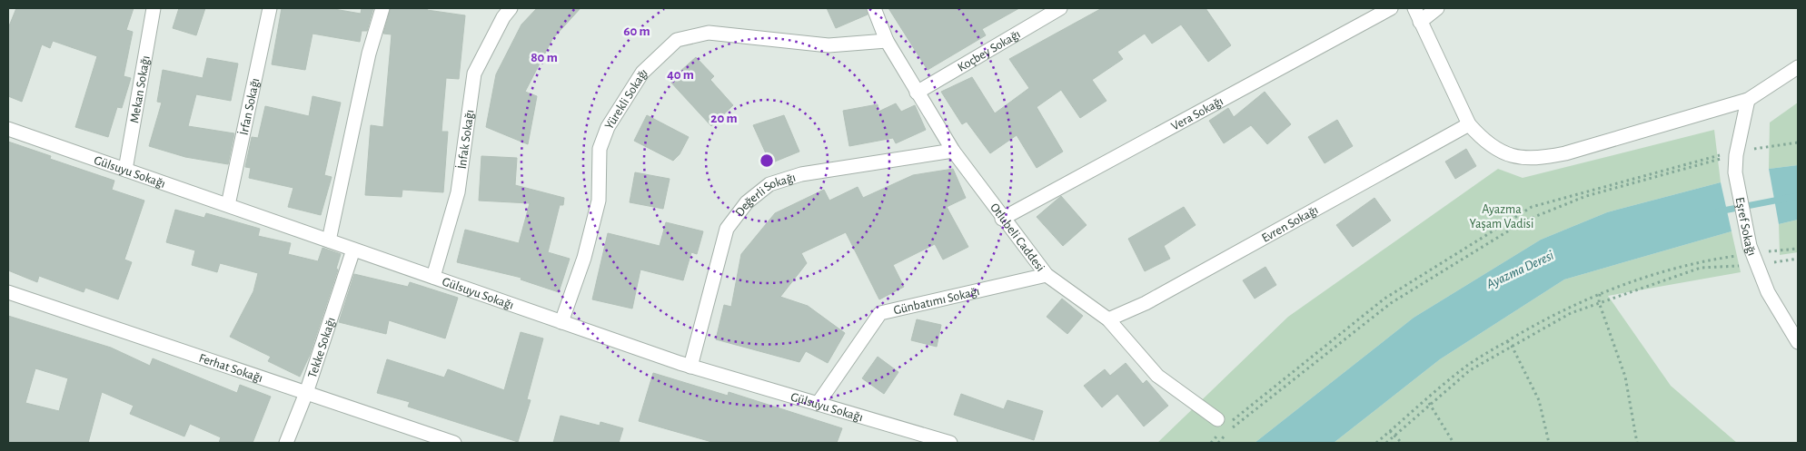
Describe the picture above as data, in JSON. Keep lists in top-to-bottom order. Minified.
{"streets":{"street":["Koçbey Sokağı","Mekan Sokağı","Yürekli Sokağı","İrfan Sokağı","Vera Sokağı","İnfak Sokağı","Gülsuyu Sokağı","Değerli Sokağı","Evren Sokağı","Eşref Sokağı","Otlubeli Caddesi","Günbatımı Sokağı","Tekke Sokağı","Ferhat Sokağı"]},"crossings":[["Koçbey Sokağı","Otlubeli Caddesi"],["Mekan Sokağı","Gülsuyu Sokağı"],["Yürekli Sokağı","Gülsuyu Sokağı"],["Yürekli Sokağı","Otlubeli Caddesi"],["İrfan Sokağı","Gülsuyu Sokağı"],["Vera Sokağı","Otlubeli Caddesi"],["İnfak Sokağı","Gülsuyu Sokağı"],["Gülsuyu Sokağı","Değerli Sokağı"],["Gülsuyu Sokağı","Günbatımı Sokağı"],["Gülsuyu Sokağı","Tekke Sokağı"],["Değerli Sokağı","Otlubeli Caddesi"],["Evren Sokağı","Otlubeli Caddesi"],["Otlubeli Caddesi","Günbatımı Sokağı"],["Tekke Sokağı","Ferhat Sokağı"]],"water":["Ayazma Deresi"],"parks":["Ayazma Yaşam Vadisi"],"rings":["60 m","80 m","40 m","20 m"]}
